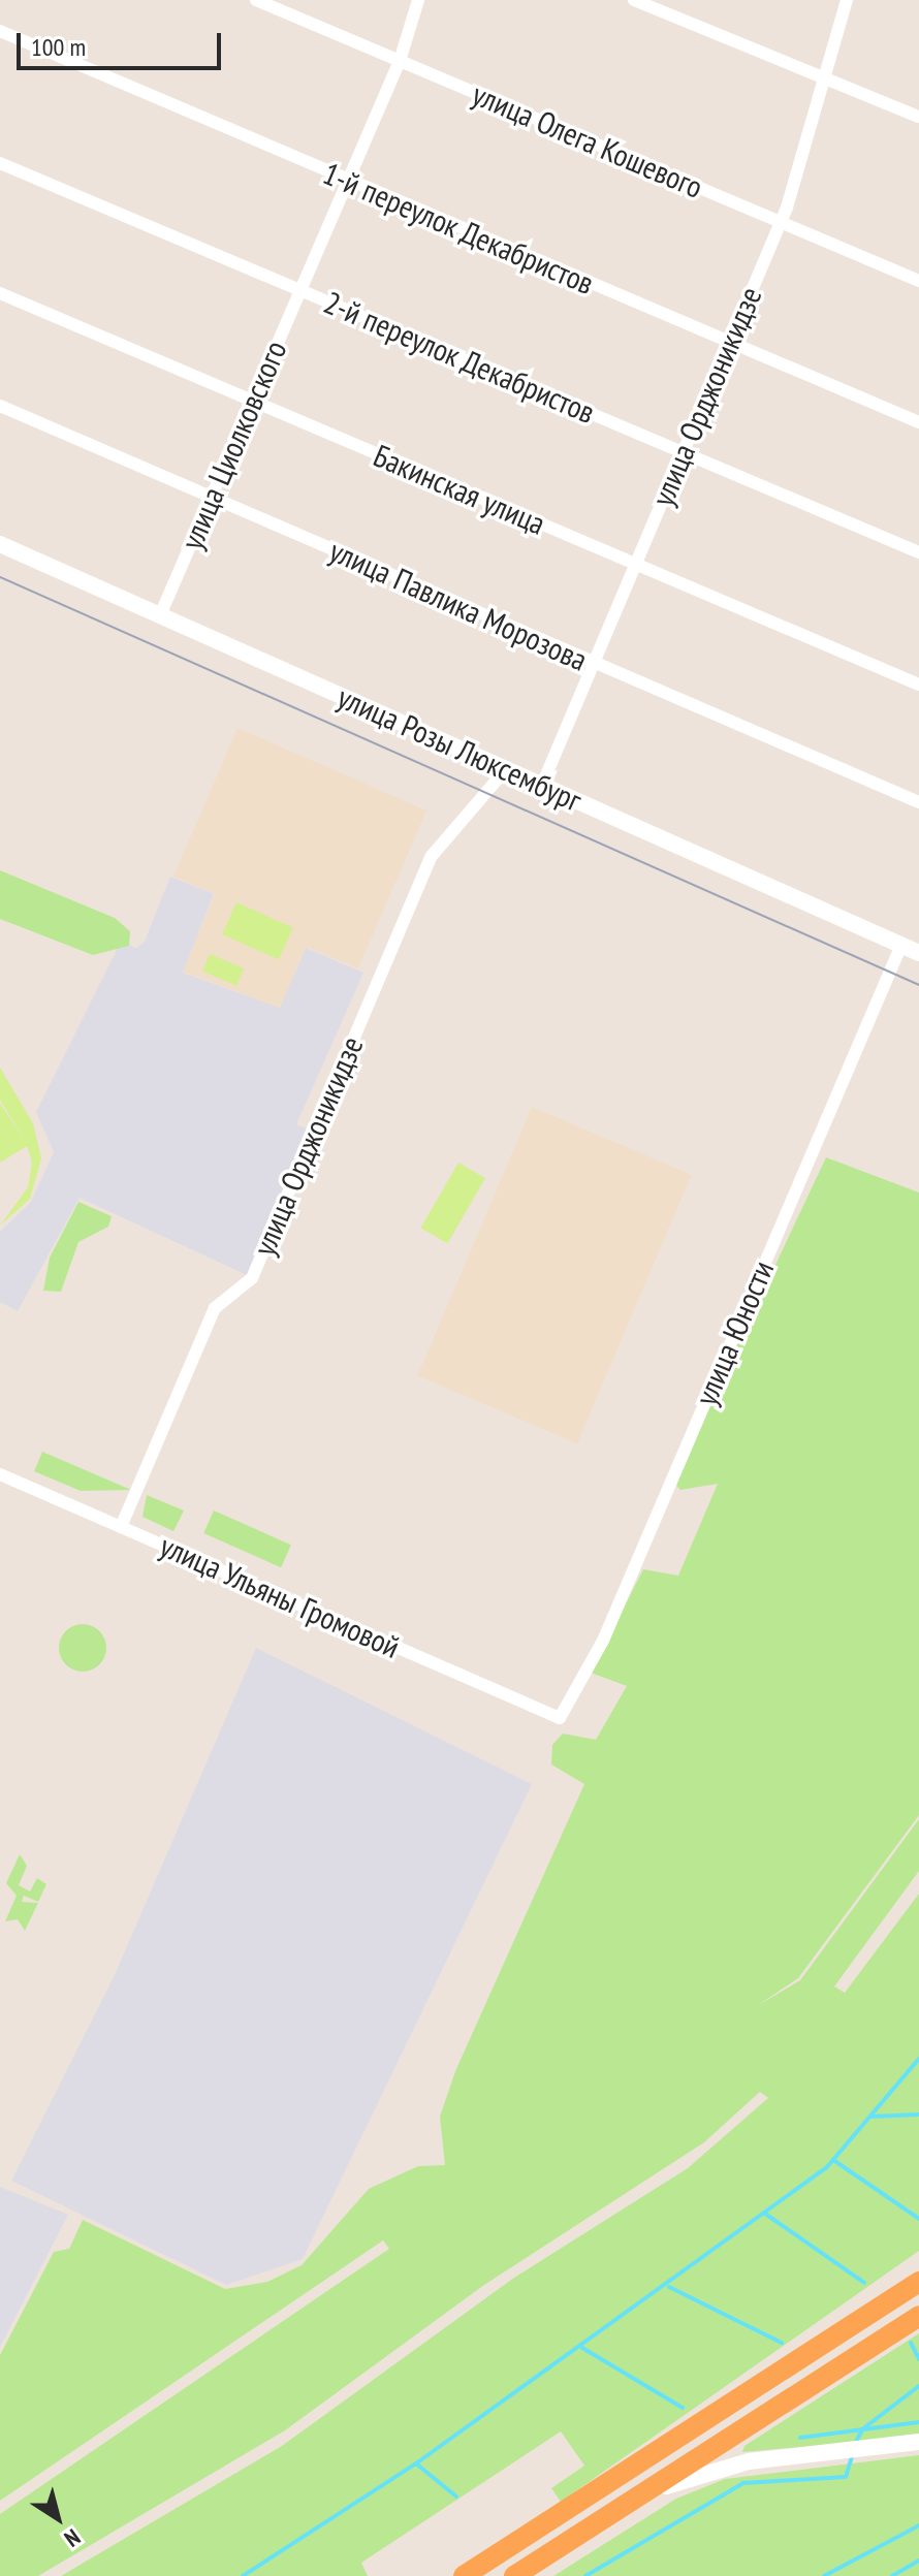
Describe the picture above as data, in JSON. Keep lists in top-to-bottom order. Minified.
{"streets":{"main road":["улица Розы Люксембург"],"street":["улица Олега Кошевого","1-й переулок Декабристов","2-й переулок Декабристов","улица Орджоникидзе","улица Циолковского","Бакинская улица","улица Павлика Морозова","улица Юности","улица Ульяны Громовой"]},"crossings":[["улица Олега Кошевого","улица Орджоникидзе"],["улица Олега Кошевого","улица Циолковского"],["1-й переулок Декабристов","улица Орджоникидзе"],["1-й переулок Декабристов","улица Циолковского"],["2-й переулок Декабристов","улица Орджоникидзе"],["2-й переулок Декабристов","улица Циолковского"],["улица Орджоникидзе","Бакинская улица"],["улица Орджоникидзе","улица Павлика Морозова"],["улица Орджоникидзе","улица Розы Люксембург"],["улица Орджоникидзе","улица Ульяны Громовой"],["улица Циолковского","Бакинская улица"],["улица Циолковского","улица Павлика Морозова"],["улица Циолковского","улица Розы Люксембург"],["улица Розы Люксембург","улица Юности"],["улица Юности","улица Ульяны Громовой"]],"scale_bar":"100 m","north":"bottom right"}
